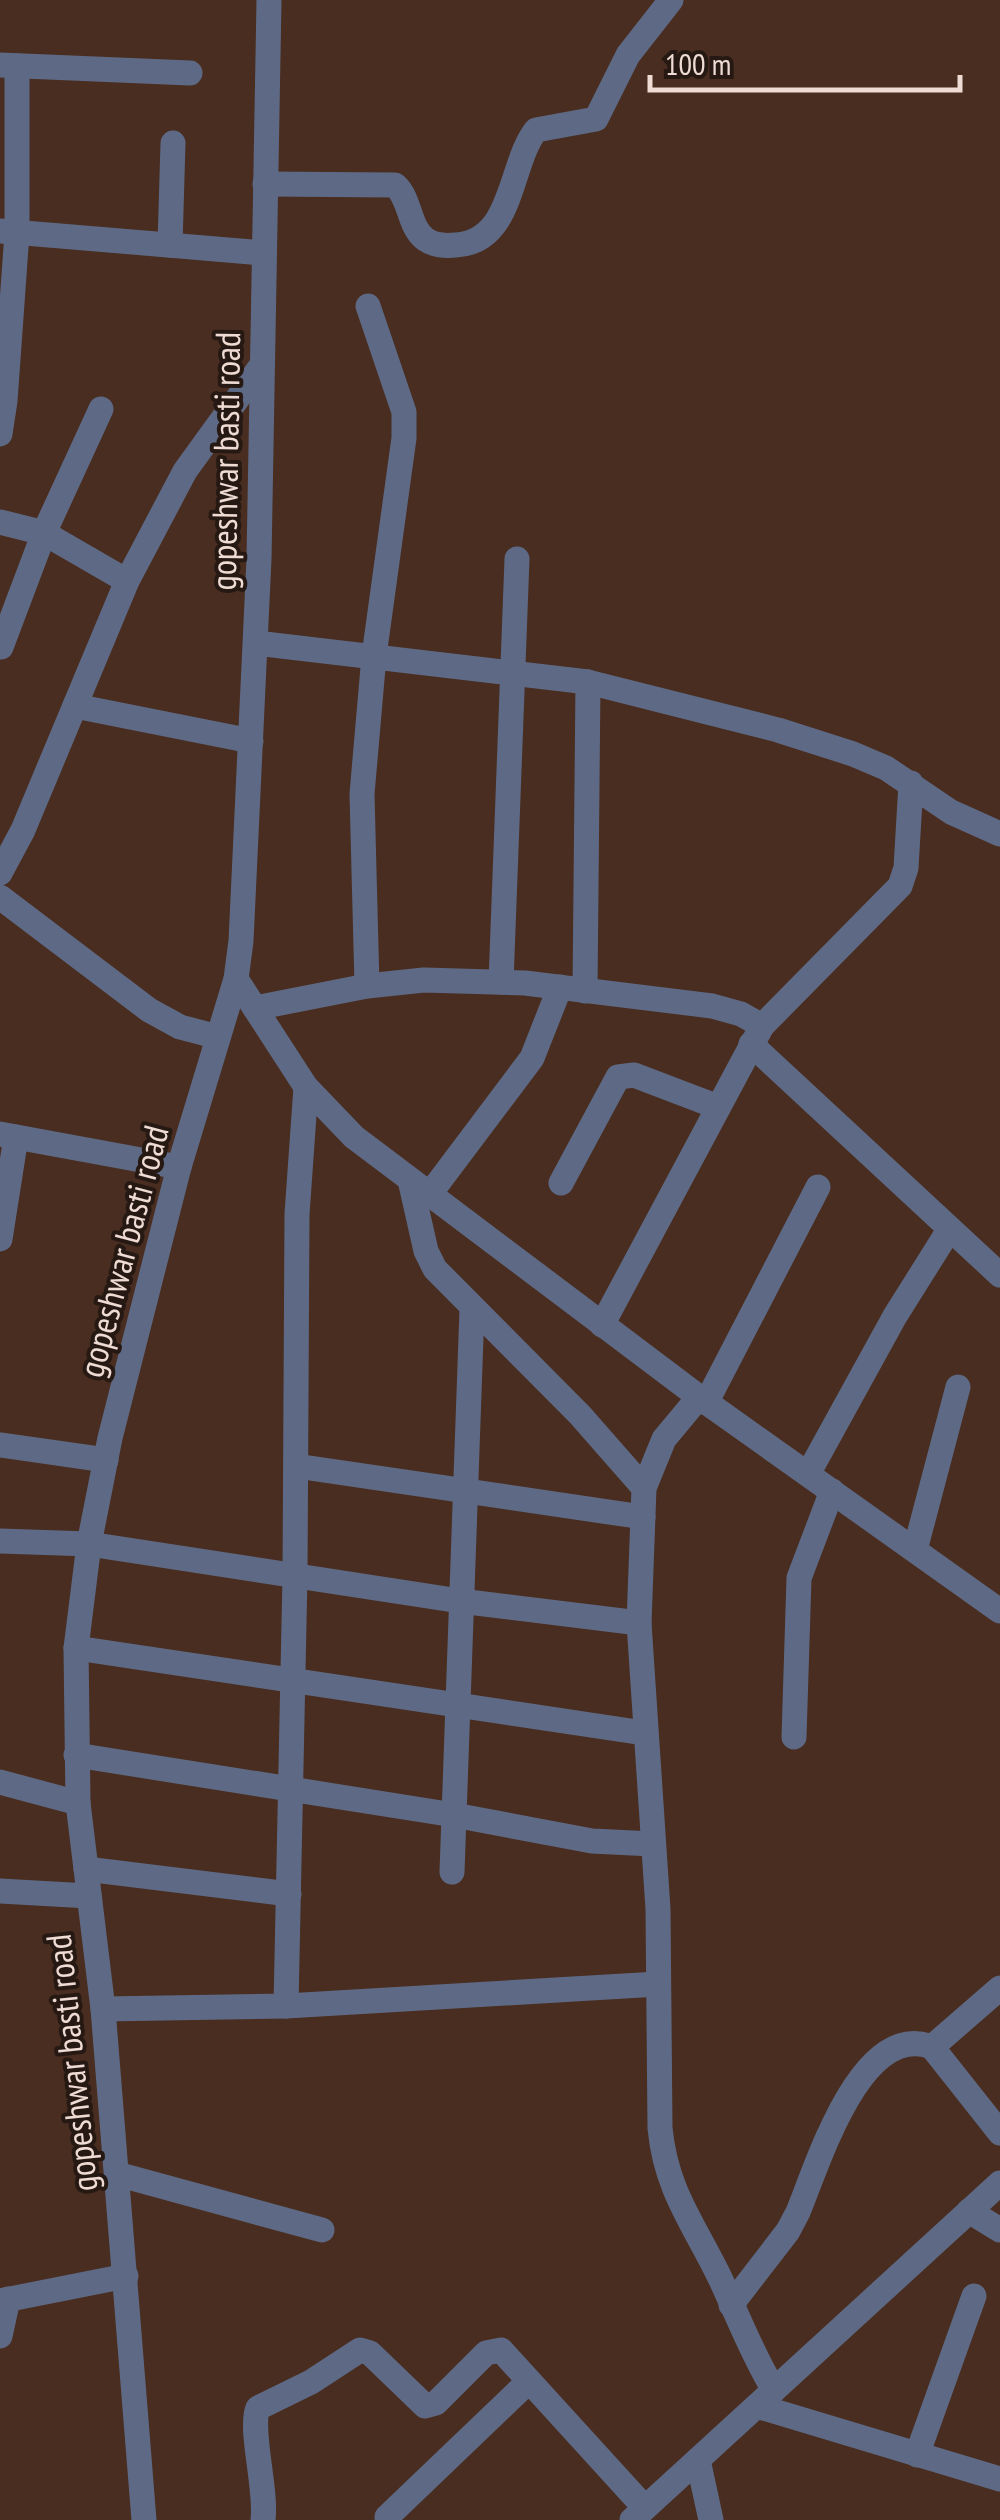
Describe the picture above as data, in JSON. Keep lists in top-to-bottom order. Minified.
{"streets":{"street":["gopeshwar basti road"]},"scale_bar":"100 m"}
